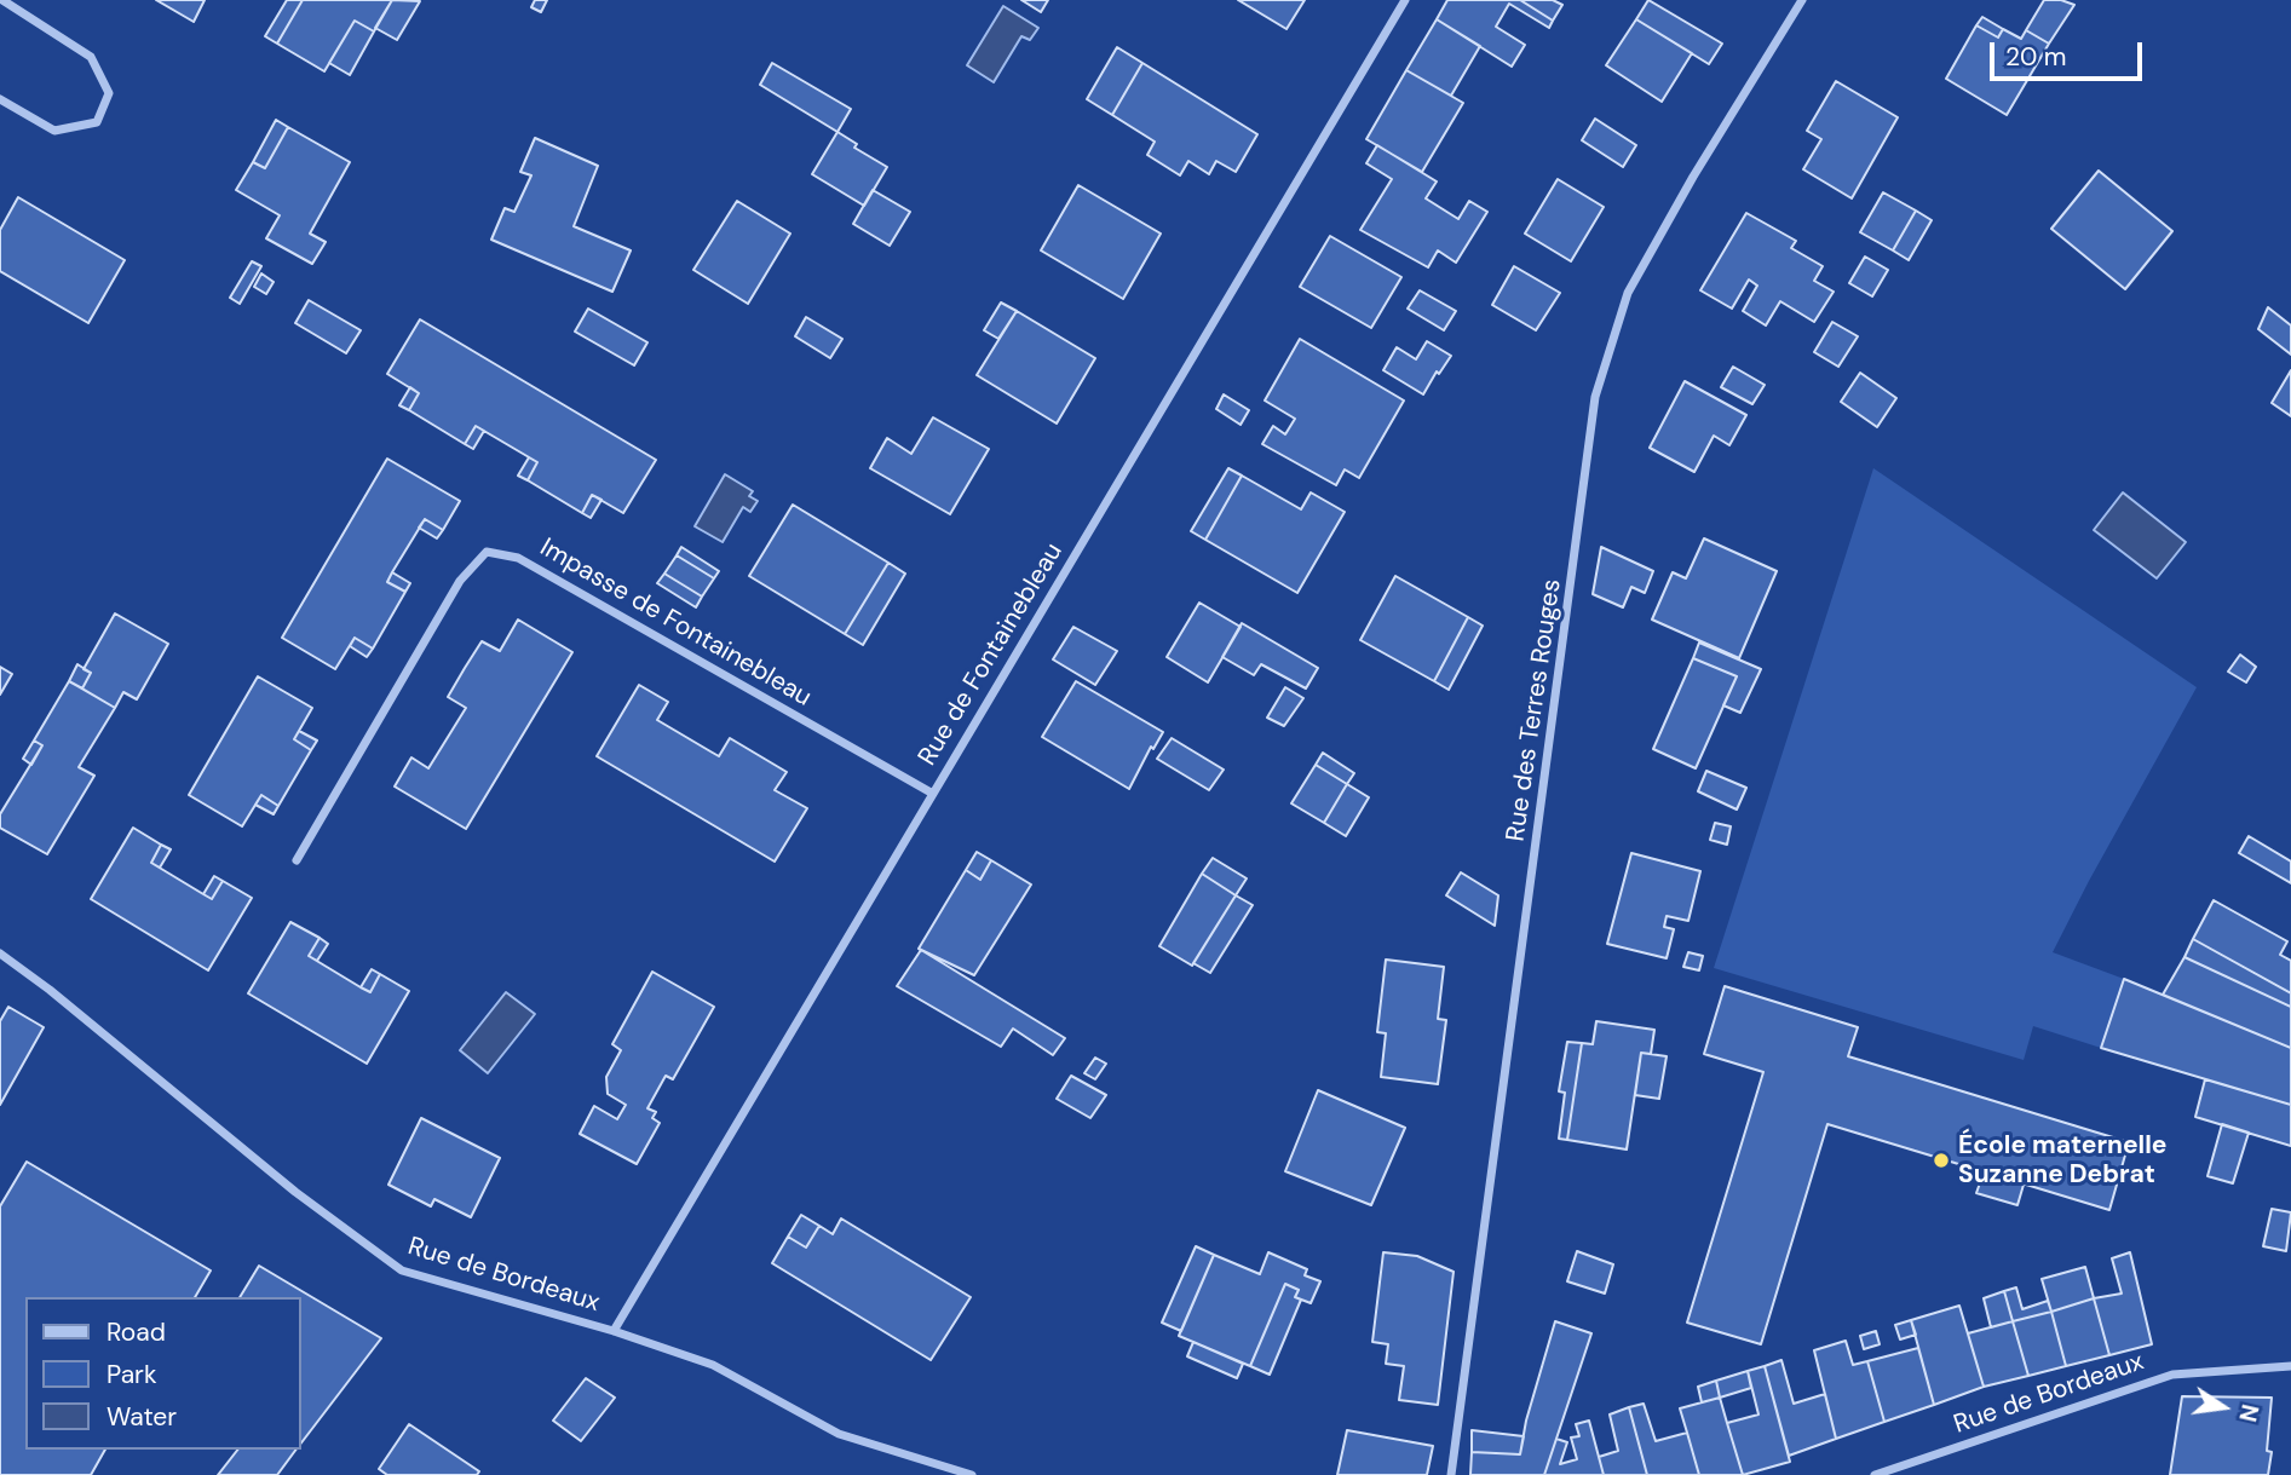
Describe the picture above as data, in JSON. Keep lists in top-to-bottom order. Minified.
{"streets":{"street":["Impasse de Fontainebleau","Rue de Fontainebleau","Rue des Terres Rouges","Rue de Bordeaux"]},"crossings":[["Impasse de Fontainebleau","Rue de Fontainebleau"],["Rue de Fontainebleau","Rue de Bordeaux"]],"places":["École maternelle Suzanne Debrat"],"legend":["Road","Park","Water"],"scale_bar":"20 m","north":"right"}
